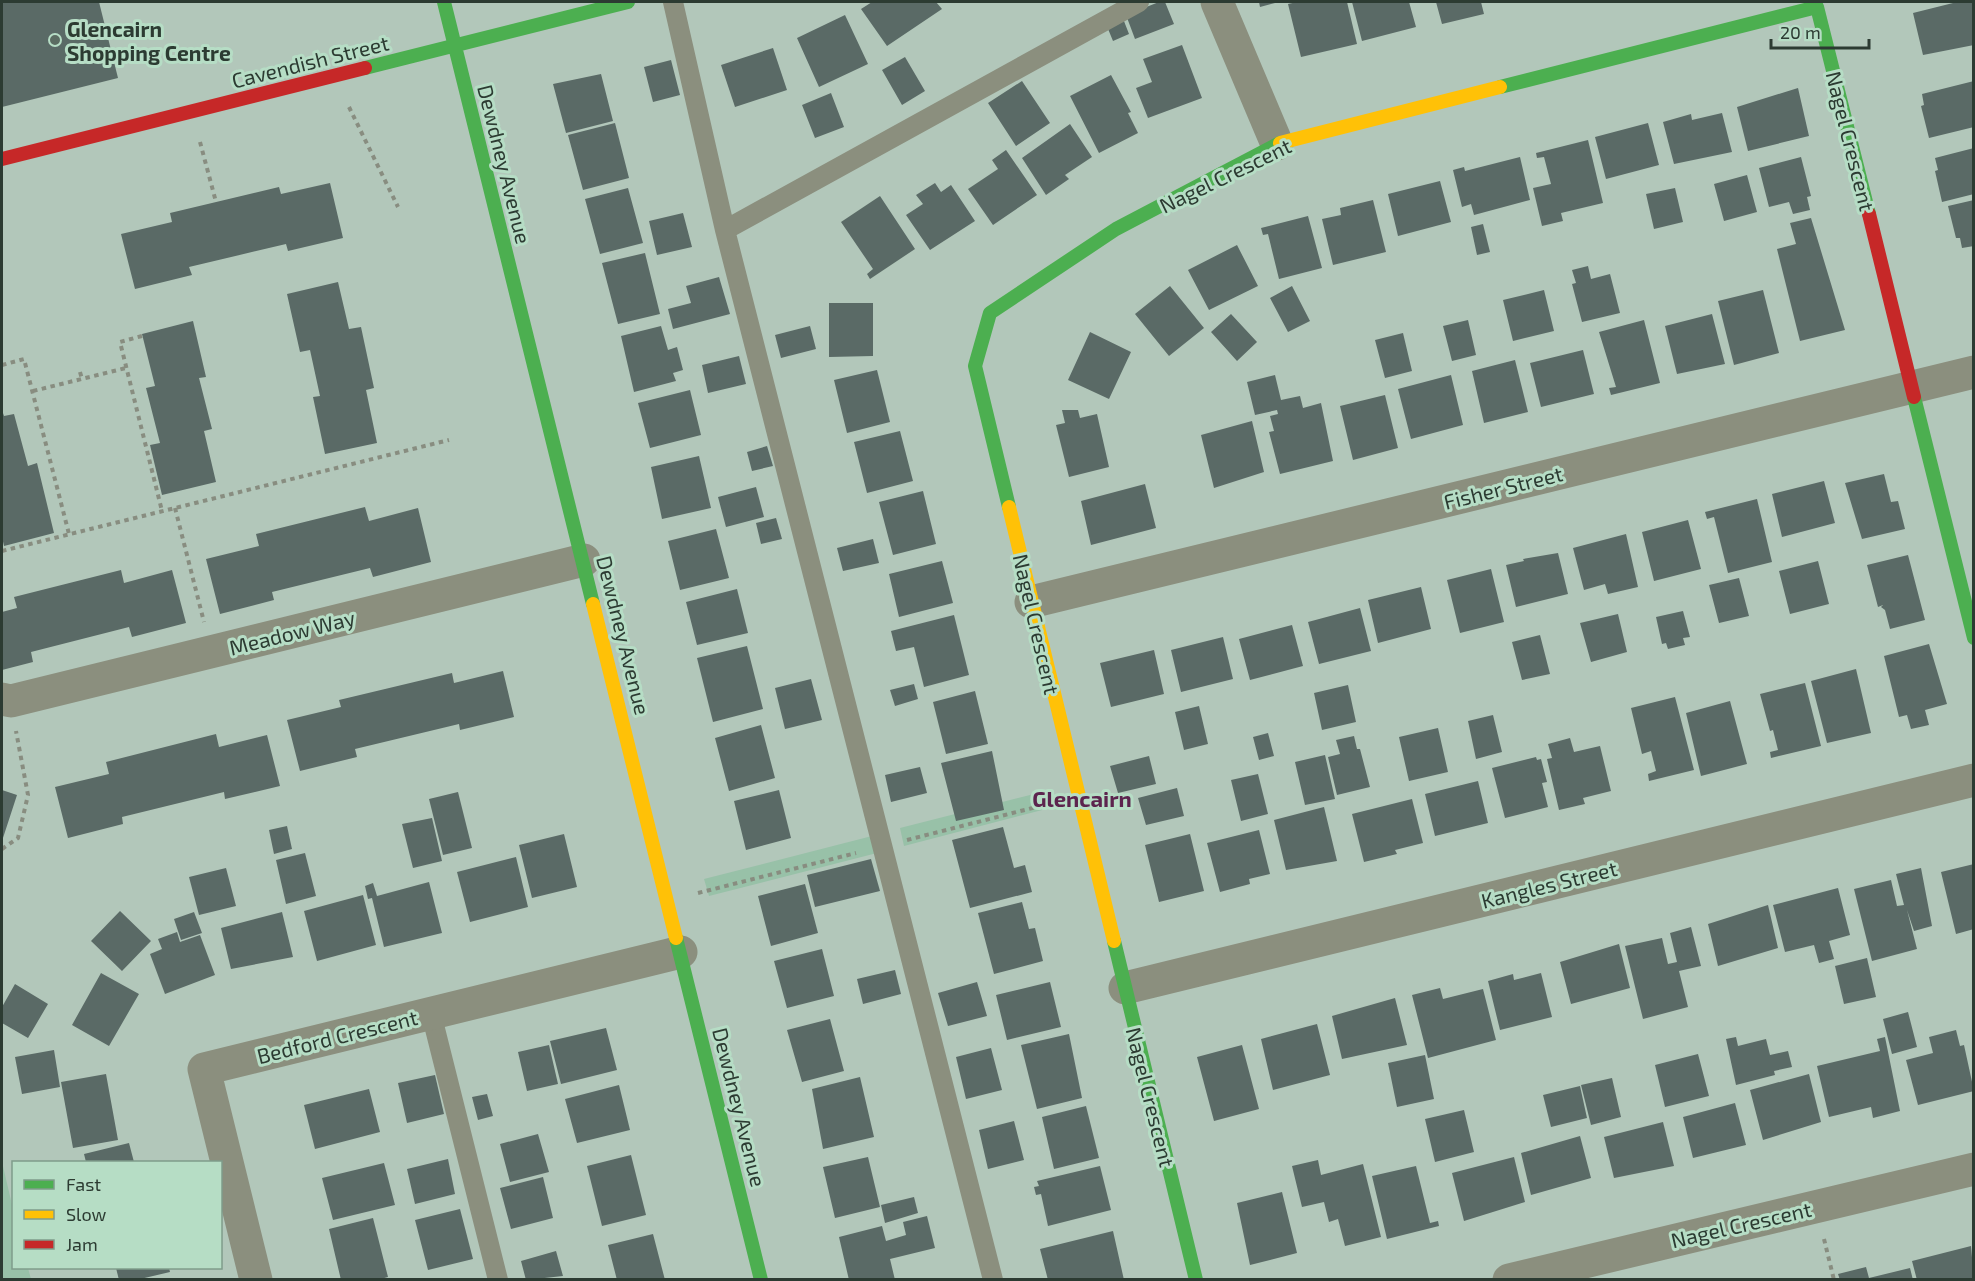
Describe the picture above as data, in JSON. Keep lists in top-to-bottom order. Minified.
{"streets":{"street":["Cavendish Street","Nagel Crescent","Dewdney Avenue","Fisher Street","Meadow Way","Kangles Street","Bedford Crescent"]},"crossings":[["Cavendish Street","Dewdney Avenue"],["Nagel Crescent","Fisher Street"],["Nagel Crescent","Kangles Street"],["Dewdney Avenue","Meadow Way"],["Dewdney Avenue","Bedford Crescent"]],"districts":["Glencairn"],"places":["Glencairn Shopping Centre"],"legend":["Fast","Slow","Jam"],"scale_bar":"20 m"}
